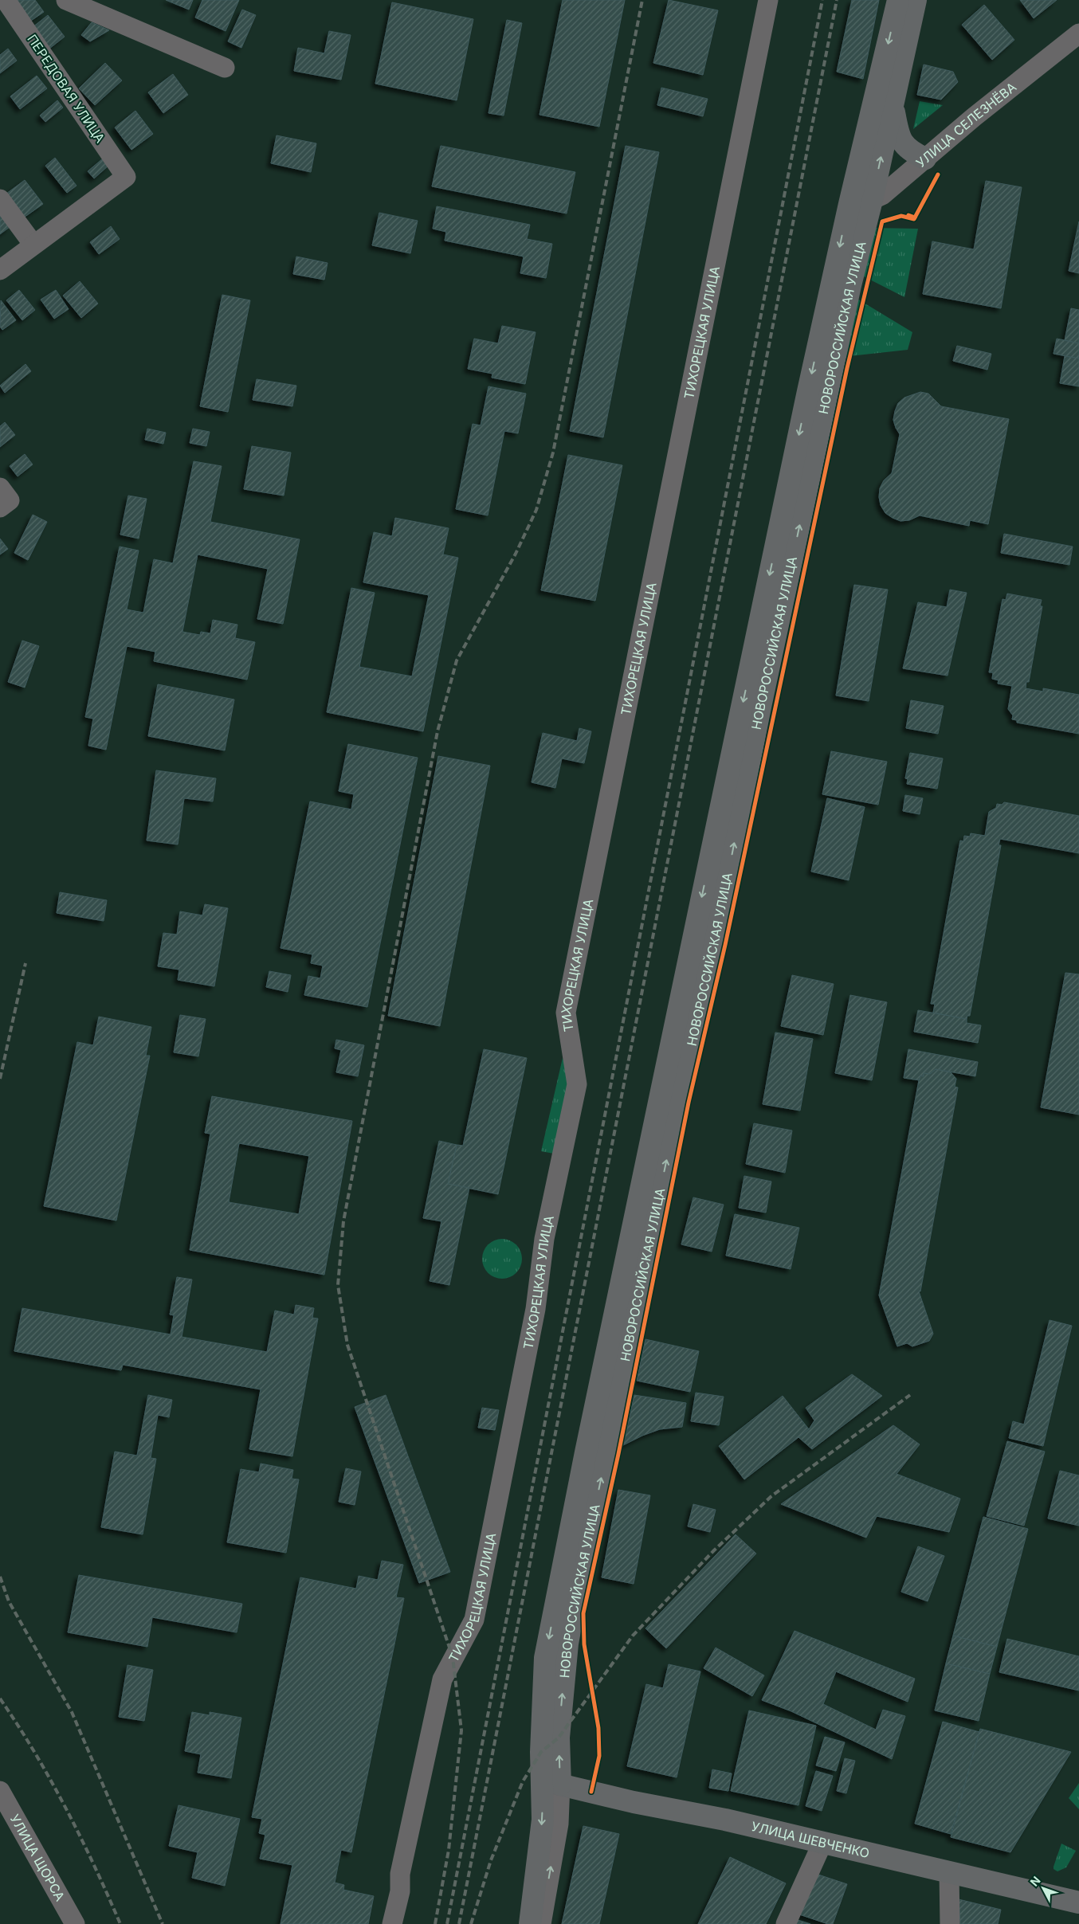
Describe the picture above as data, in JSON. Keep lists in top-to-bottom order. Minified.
{"streets":{"main road":["НОВОРОССИЙСКАЯ УЛИЦА","УЛИЦА ШЕВЧЕНКО"],"street":["ПЕРЕДОВАЯ УЛИЦА","УЛИЦА СЕЛЕЗНЁВА","ТИХОРЕЦКАЯ УЛИЦА","УЛИЦА ЩОРСА"]},"crossings":[["УЛИЦА СЕЛЕЗНЁВА","НОВОРОССИЙСКАЯ УЛИЦА"],["НОВОРОССИЙСКАЯ УЛИЦА","УЛИЦА ШЕВЧЕНКО"]],"north":"top left"}
